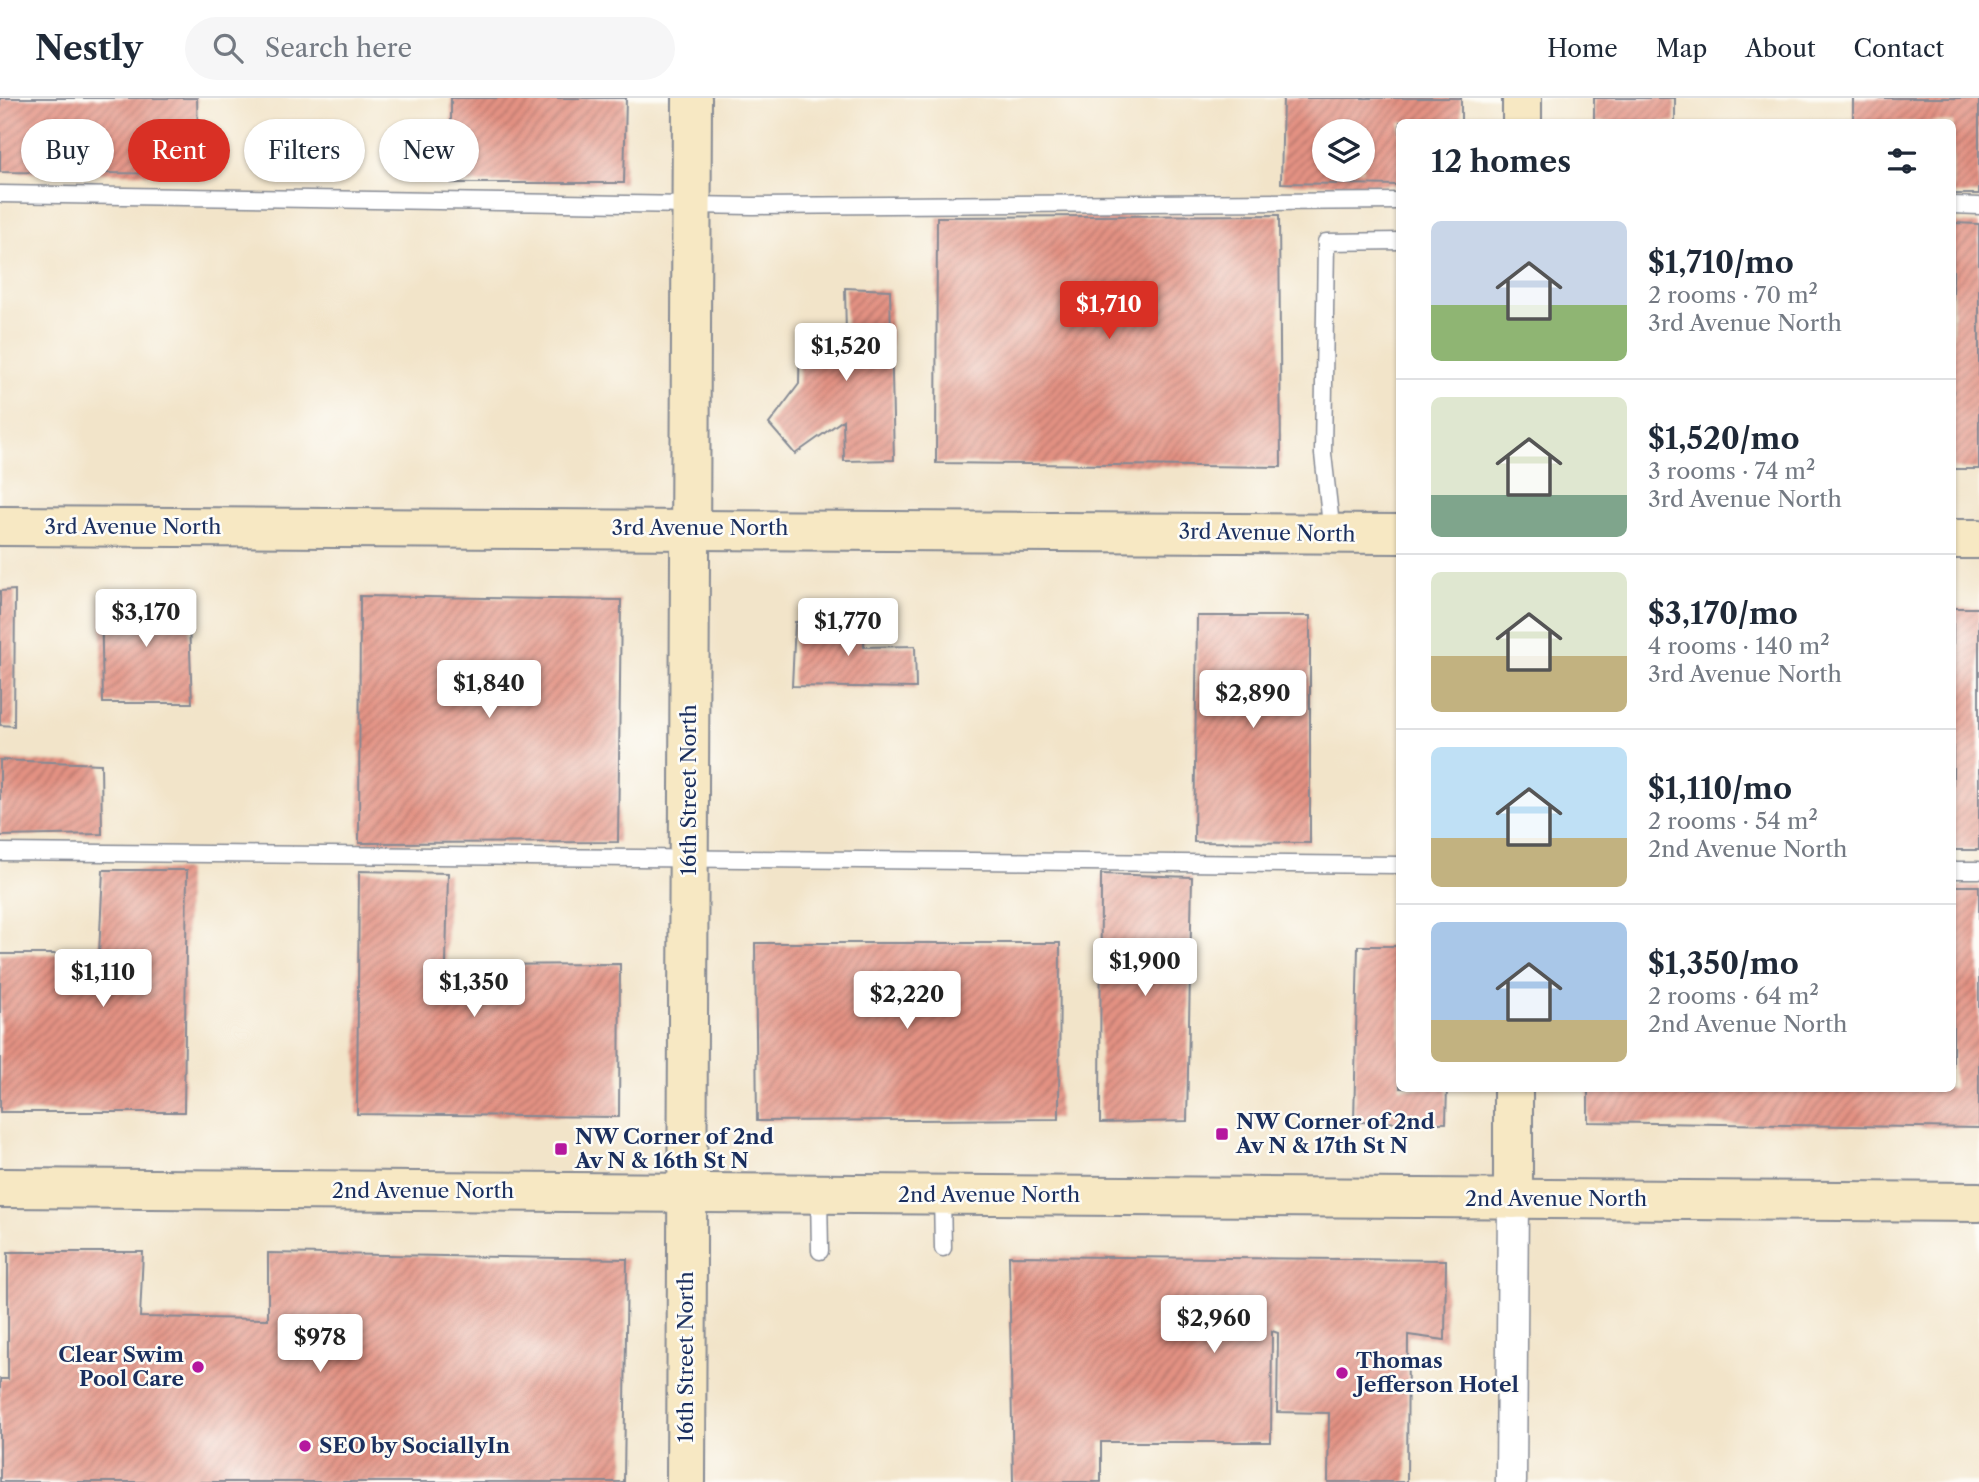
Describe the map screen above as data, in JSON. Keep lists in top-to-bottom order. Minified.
{"streets":{"main road":["3rd Avenue North","16th Street North","2nd Avenue North"]},"crossings":[["3rd Avenue North","16th Street North"],["16th Street North","2nd Avenue North"]],"places":{"transit":["NW Corner of 2nd Av N & 17th St N","NW Corner of 2nd Av N & 16th St N"],"other":["Clear Swim Pool Care","Thomas Jefferson Hotel","SEO by SociallyIn"]},"page":{"header":"Nestly","search":"Search here","nav":["Home","Map","About","Contact"],"chip":["Buy","Rent","Filters","New"],"heading":"12 homes","list":[{"name":"$1,710/mo","note":"2 rooms · 70 m² · 3rd Avenue North"},{"name":"$1,520/mo","note":"3 rooms · 74 m² · 3rd Avenue North"},{"name":"$3,170/mo","note":"4 rooms · 140 m² · 3rd Avenue North"},{"name":"$1,110/mo","note":"2 rooms · 54 m² · 2nd Avenue North"},{"name":"$1,350/mo","note":"2 rooms · 64 m² · 2nd Avenue North"}],"price":["$1,710","$1,520","$3,170","$1,770","$1,840","$2,890","$1,900","$1,110","$1,350","$2,220","$2,960","$978"]}}
